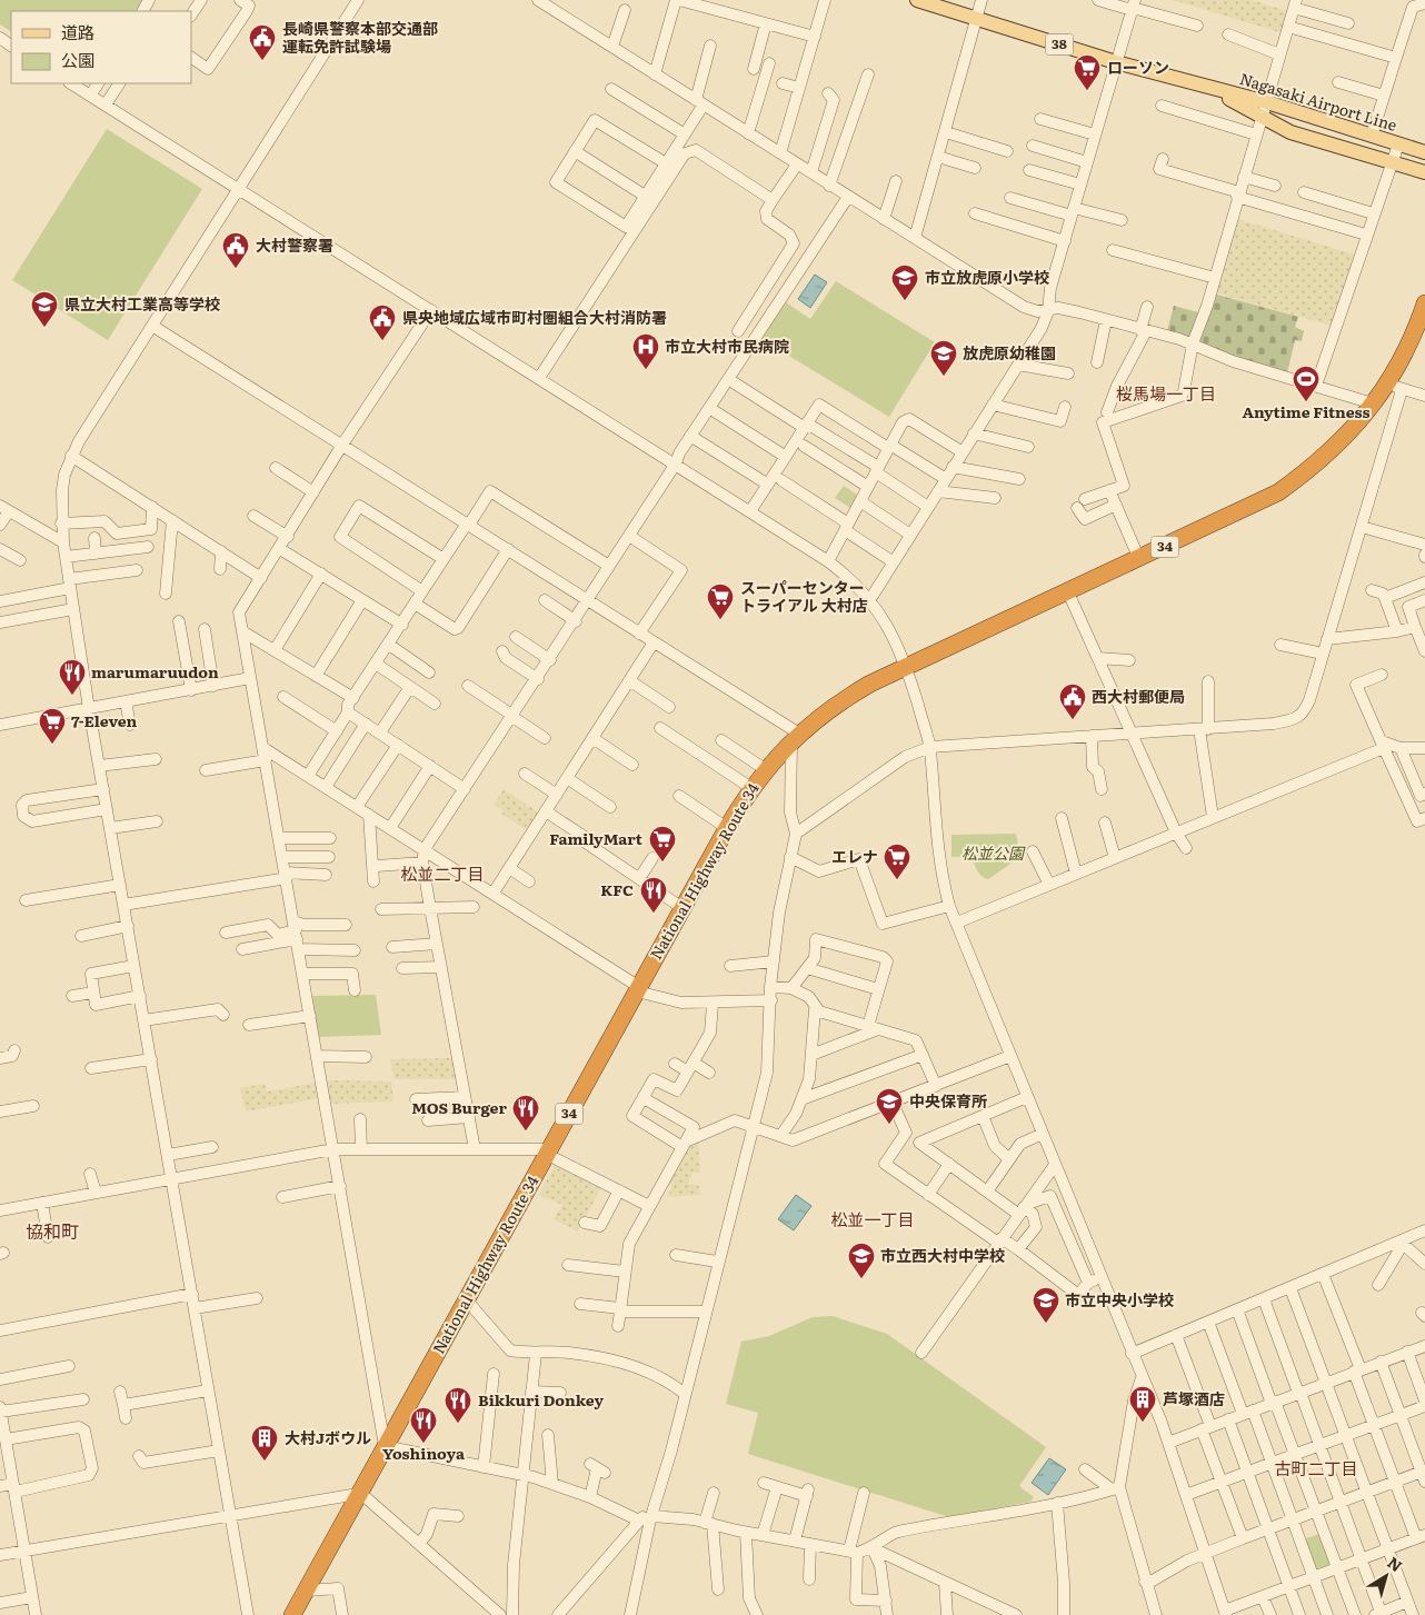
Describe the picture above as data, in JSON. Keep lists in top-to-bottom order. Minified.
{"streets":{"highway":["34","National Highway Route 34"],"main road":["38","Nagasaki Airport Line"]},"districts":["桜馬場一丁目","松並二丁目","松並一丁目","協和町","古町二丁目"],"parks":["松並公園"],"places":{"public building":["長崎県警察本部交通部 運転免許試験場","大村警察署","県央地域広域市町村圏組合大村消防署","西大村郵便局"],"supermarket":["ローソン","スーパーセンター トライアル 大村店","7-Eleven","FamilyMart","エレナ"],"school or university":["市立放虎原小学校","県立大村工業高等学校","放虎原幼稚園","中央保育所","市立西大村中学校","市立中央小学校"],"hospital":["市立大村市民病院"],"sports":["Anytime Fitness"],"restaurant":["marumaruudon","KFC","MOS Burger","Bikkuri Donkey","Yoshinoya"],"building":["芦塚酒店","大村Jボウル"]},"legend":["道路","公園"],"north":"top right"}
